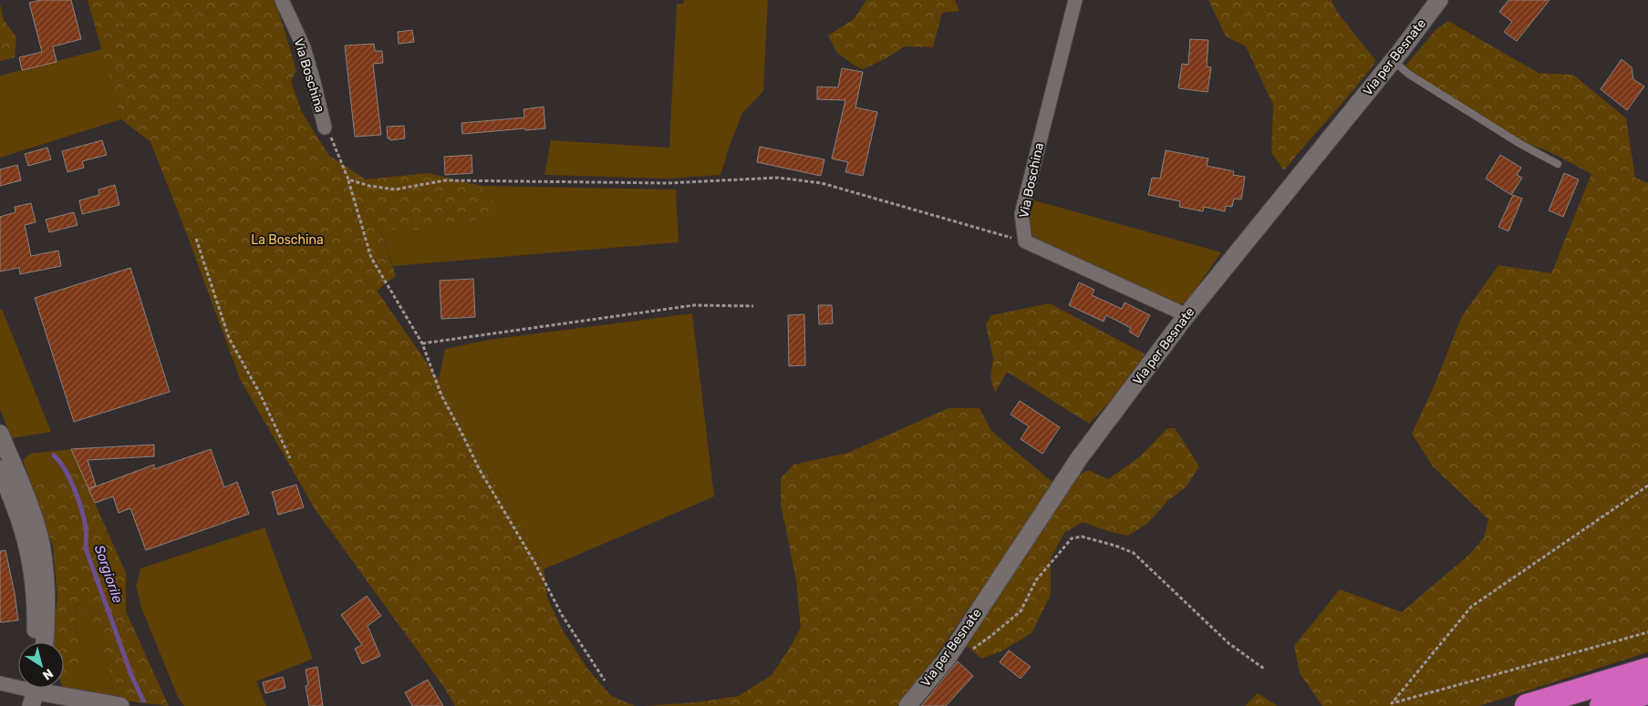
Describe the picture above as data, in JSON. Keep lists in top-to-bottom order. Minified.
{"streets":{"street":["Via per Besnate","Via Boschina"]},"water":["Sorgiorile"],"parks":["La Boschina"],"north":"bottom right"}
